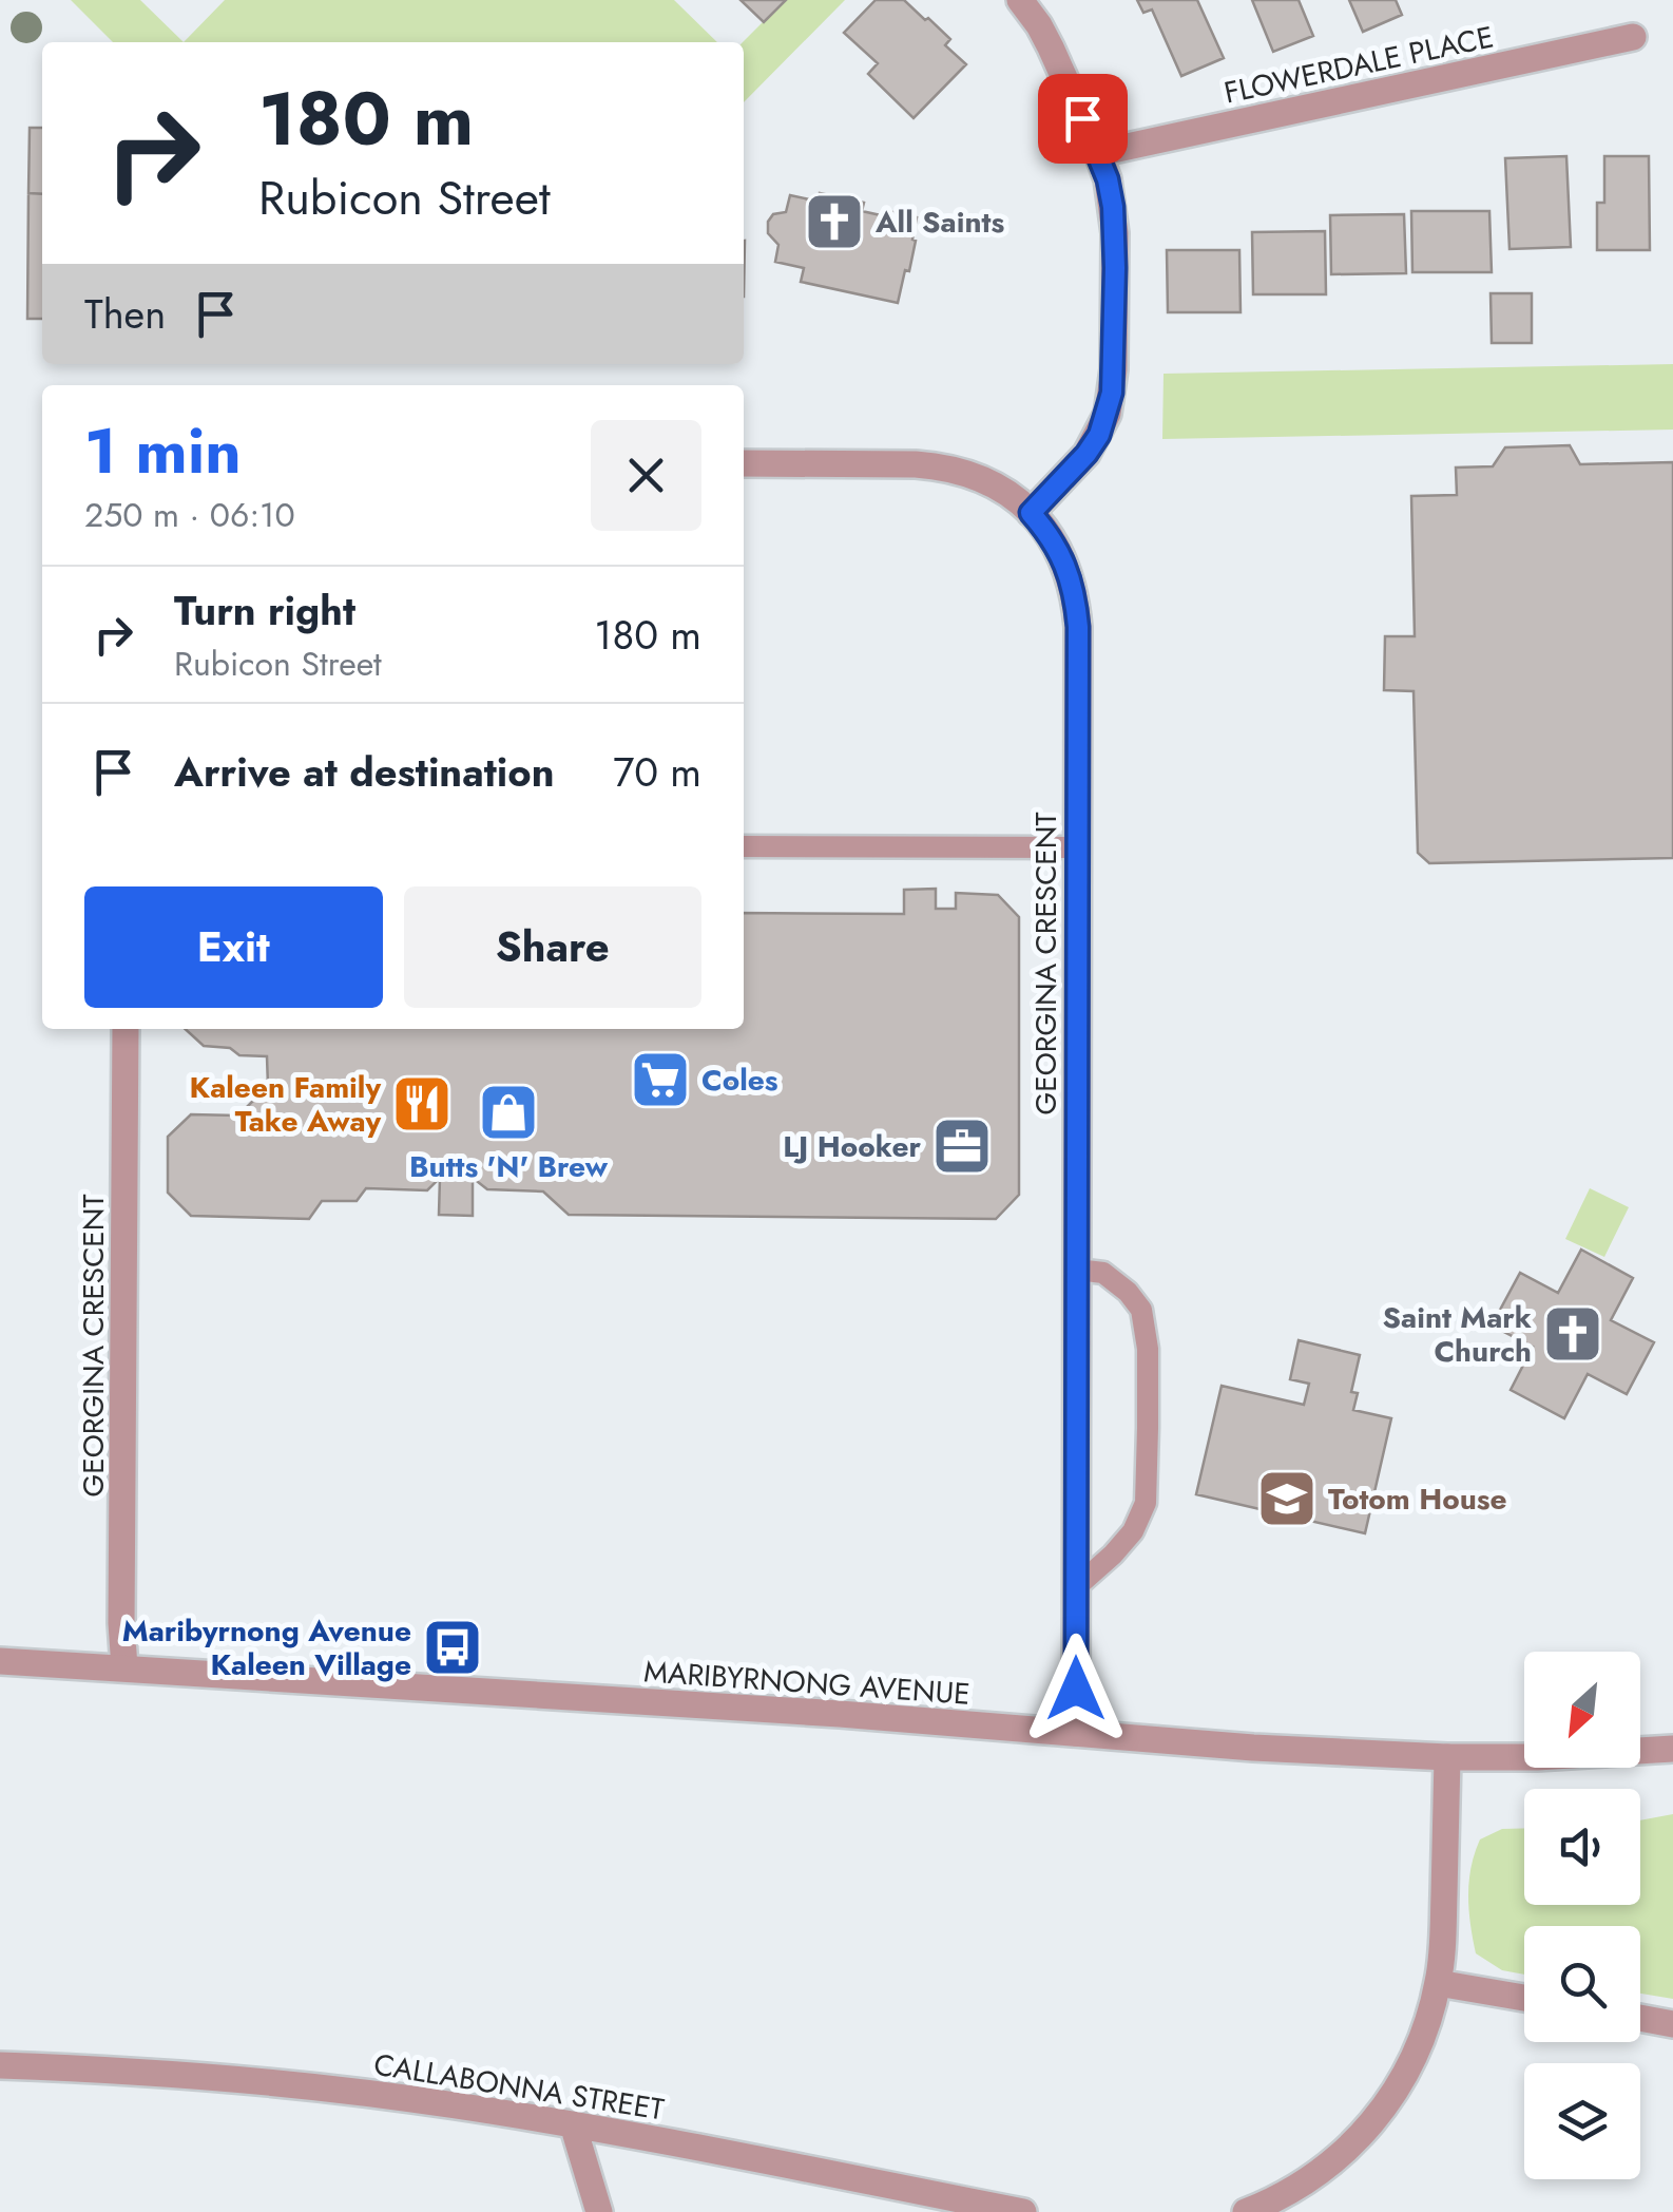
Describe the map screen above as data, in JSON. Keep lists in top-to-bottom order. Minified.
{"streets":{"street":["FLOWERDALE PLACE","GEORGINA CRESCENT","MARIBYRNONG AVENUE","CALLABONNA STREET"]},"crossings":[["GEORGINA CRESCENT","MARIBYRNONG AVENUE"]],"places":{"church":["All Saints","Saint Mark Church"],"supermarket":["Coles"],"restaurant":["Kaleen Family Take Away"],"shop":["Butts 'N' Brew"],"office":["LJ Hooker"],"school or university":["Totom House"],"bus stop":["Maribyrnong Avenue Kaleen Village"]},"north":"bottom left","page":{"turn":["180 m","Rubicon Street"],"then":"Then","heading":["1 min","250 m · 06:10"],"list":[{"name":"Turn right","note":"Rubicon Street","value":"180 m"},{"name":"Arrive at destination","value":"70 m"}],"buttons":["Exit","Share"]}}
